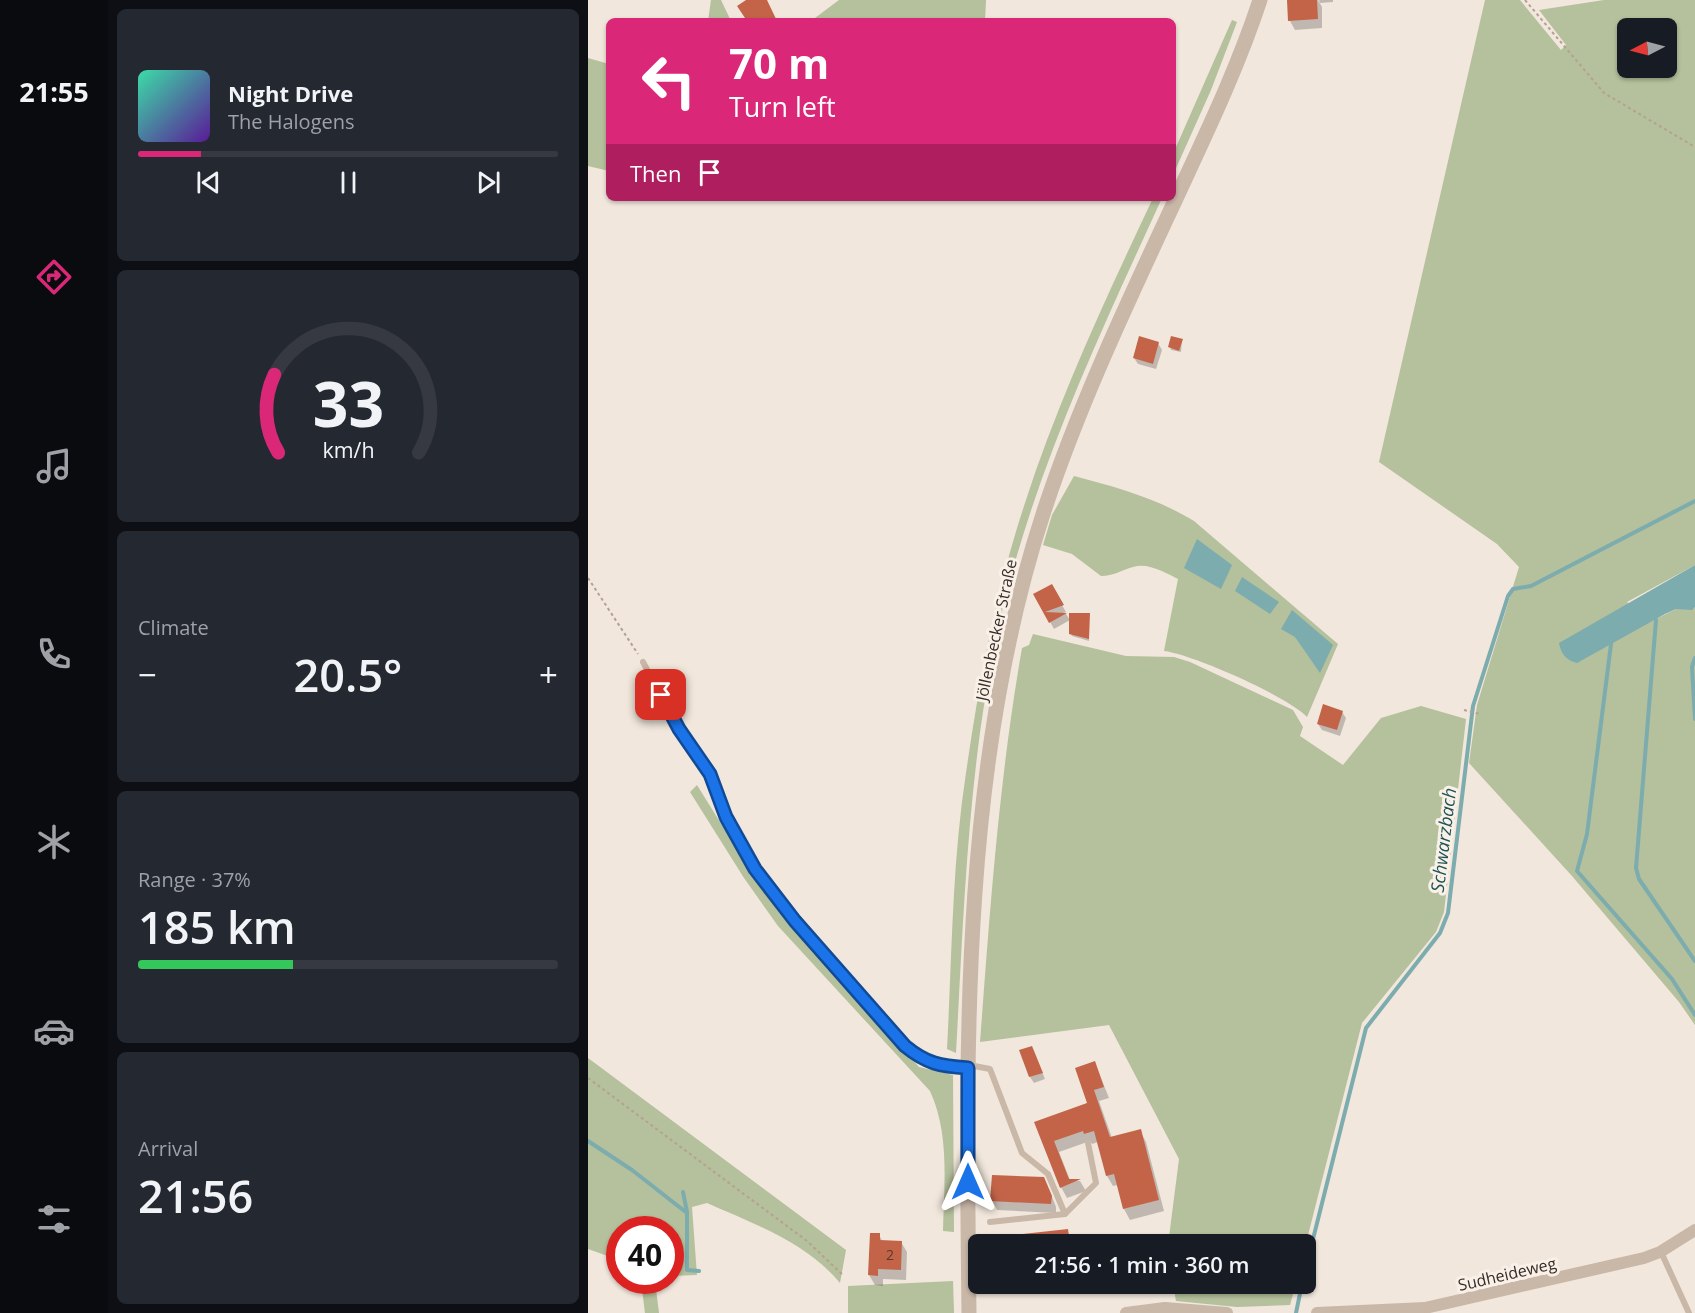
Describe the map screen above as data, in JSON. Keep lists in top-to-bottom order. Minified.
{"streets":{"street":["Jöllenbecker Straße","Sudheideweg"]},"water":["Schwarzbach"],"house_numbers":["2"],"north":"left","page":{"tabs":"21:55","turn":["70 m","Turn left"],"song":["Night Drive","The Halogens"],"then":"Then","tile":["Climate",["Range · 37%","185 km"],["Arrival","21:56"]],"heat":["−","20.5°","+"],"limit":"40","trip":"21:56 · 1 min · 360 m","gauge":["33","km/h"]}}
